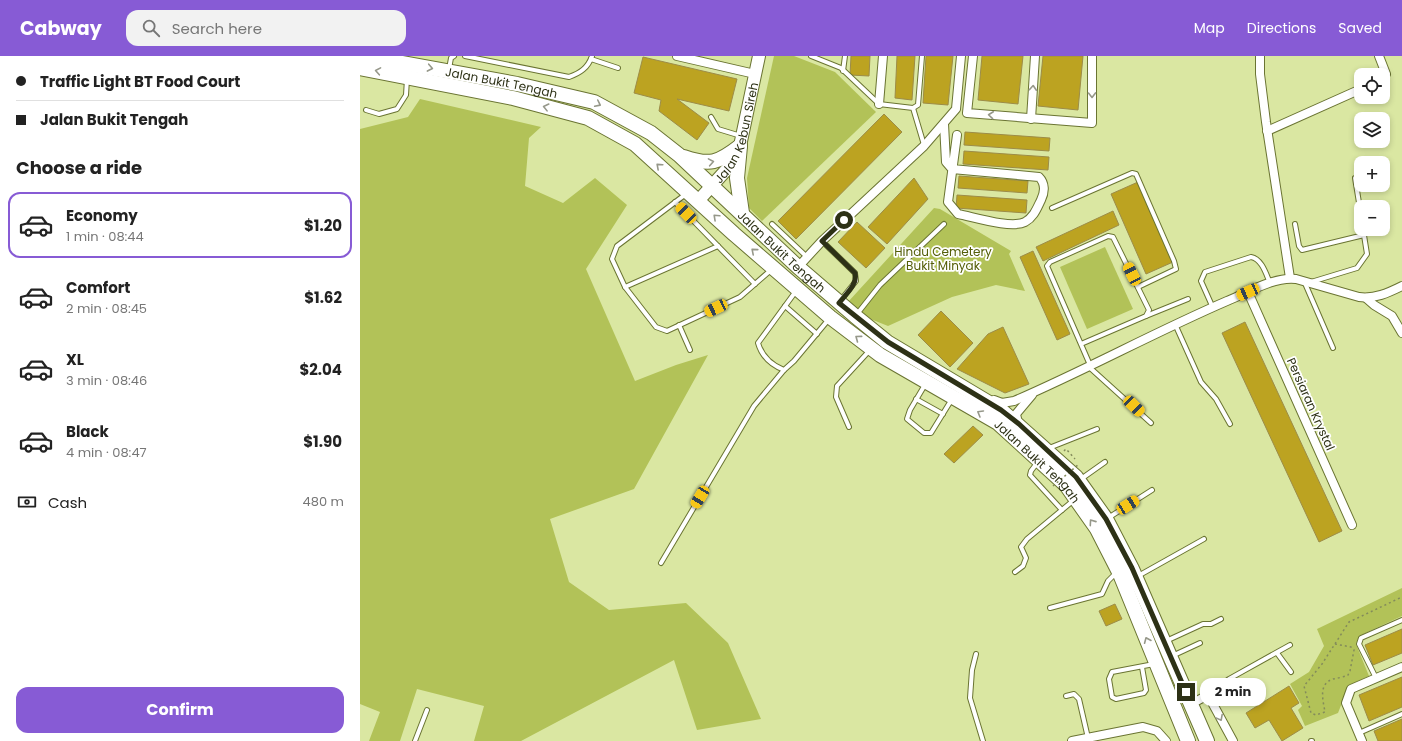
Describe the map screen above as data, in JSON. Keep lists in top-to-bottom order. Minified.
{"streets":{"highway":["Jalan Bukit Tengah"],"main road":["Jalan Kebun Sireh"],"street":["Persiaran Krystal"]},"crossings":[["Jalan Bukit Tengah","Jalan Kebun Sireh"]],"parks":["Hindu Cemetery Bukit Minyak"],"page":{"header":"Cabway","search":"Search here","nav":["Map","Directions","Saved"],"banner":["Traffic Light BT Food Court","Jalan Bukit Tengah"],"map_buttons":["+","−"],"heading":"Choose a ride","list":[{"name":"Economy","note":"1 min · 08:44","value":"$1.20"},{"name":"Comfort","note":"2 min · 08:45","value":"$1.62"},{"name":"XL","note":"3 min · 08:46","value":"$2.04"},{"name":"Black","note":"4 min · 08:47","value":"$1.90"}],"pay":["Cash","480 m"],"bubble":"2 min","buttons":"Confirm"}}
